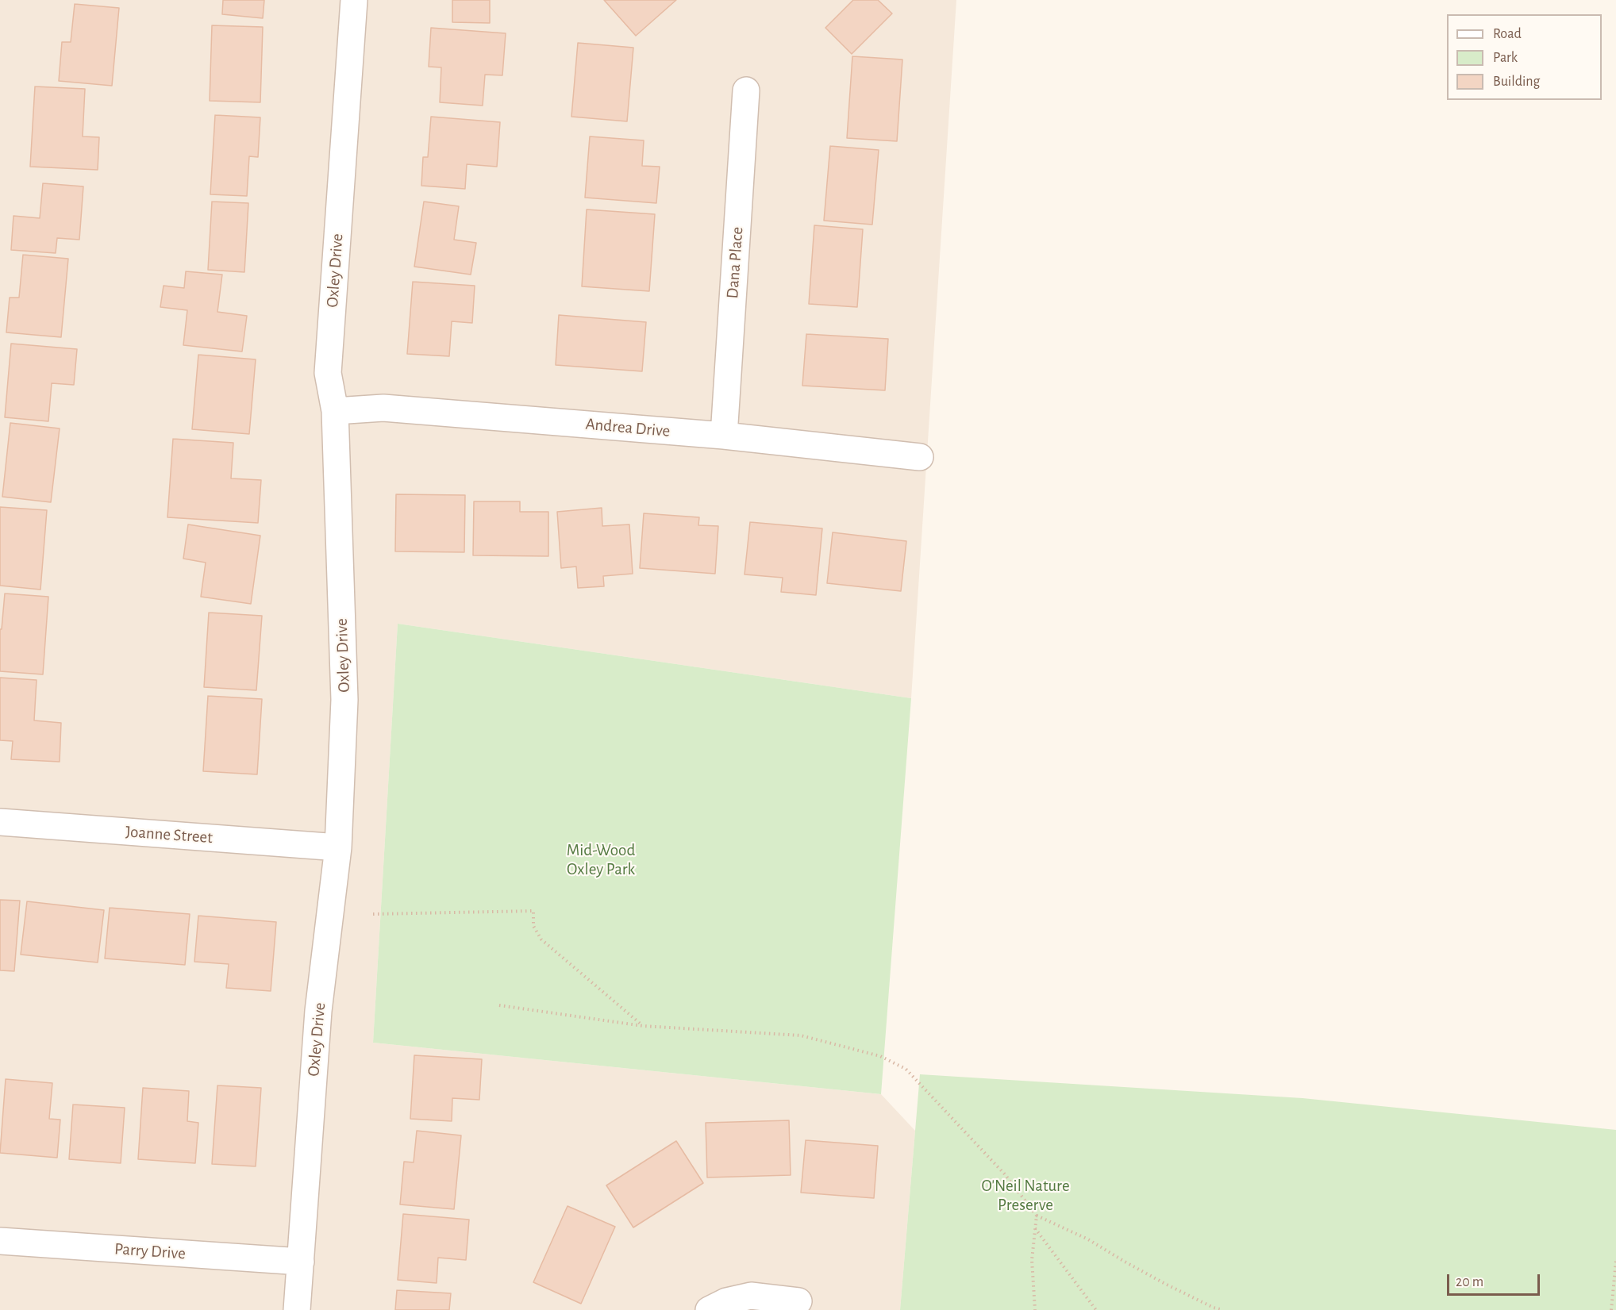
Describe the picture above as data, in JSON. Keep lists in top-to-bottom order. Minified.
{"streets":{"street":["Dana Place","Oxley Drive","Andrea Drive","Joanne Street","Parry Drive"]},"crossings":[["Dana Place","Andrea Drive"],["Oxley Drive","Andrea Drive"],["Oxley Drive","Joanne Street"],["Oxley Drive","Parry Drive"]],"parks":["Mid-Wood Oxley Park","O'Neil Nature Preserve"],"legend":["Road","Park","Building"],"scale_bar":"20 m"}
